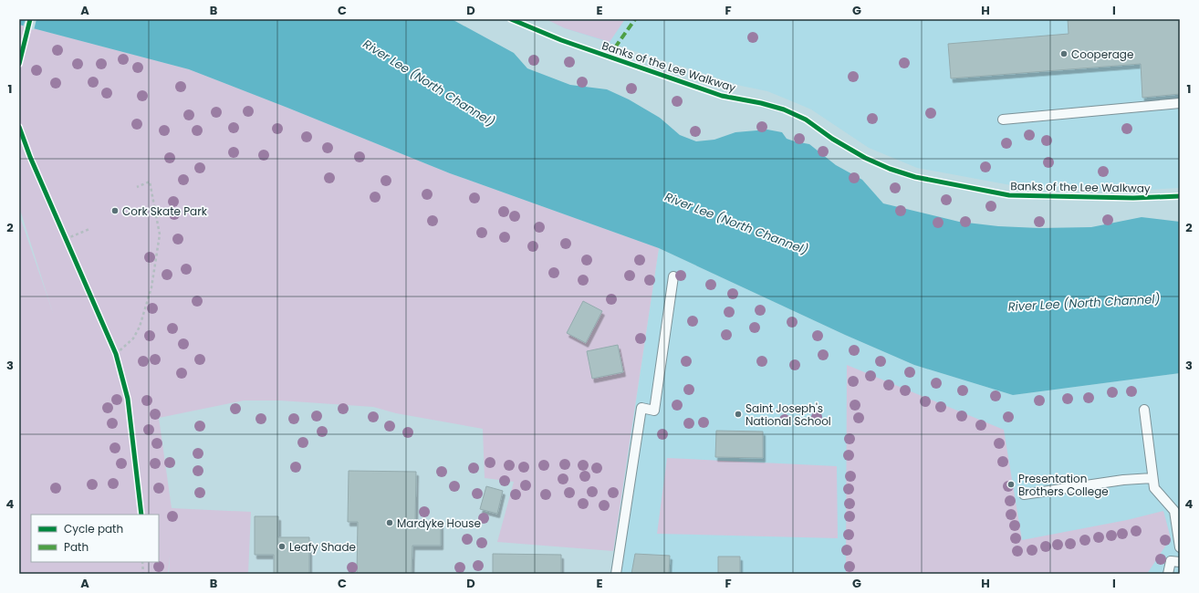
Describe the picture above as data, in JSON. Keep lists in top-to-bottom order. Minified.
{"streets":{"cycle path":["Banks of the Lee Walkway"]},"water":["River Lee (North Channel)"],"places":["Cooperage","Cork Skate Park","Saint Joseph's National School","Presentation Brothers College","Mardyke House","Leafy Shade"],"legend":["Cycle path","Path"],"grid":{"columns":["A","B","C","D","E","F","G","H","I"],"rows":["1","2","3","4"]}}
